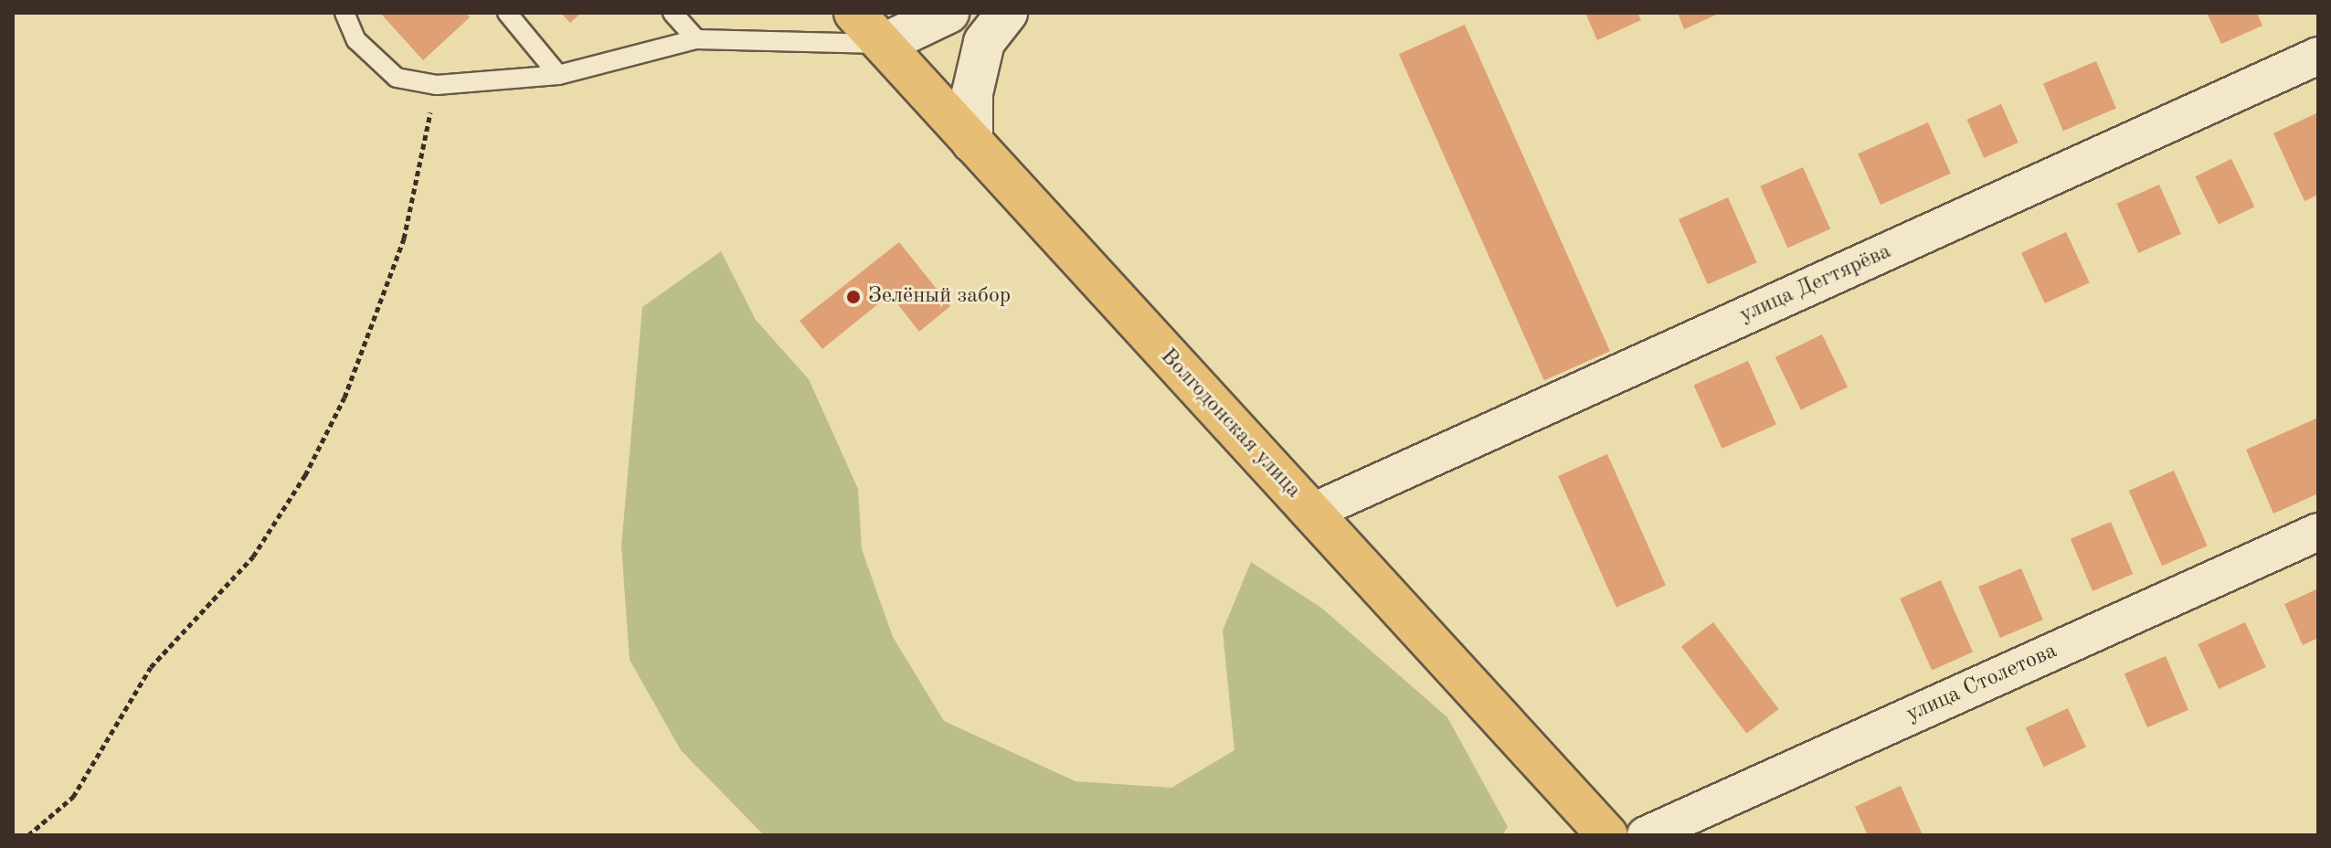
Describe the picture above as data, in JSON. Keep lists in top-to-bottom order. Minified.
{"streets":{"main road":["Волгодонская улица"],"street":["улица Дегтярёва","улица Столетова"]},"crossings":[["улица Дегтярёва","Волгодонская улица"]],"places":["Зелёный забор"]}
